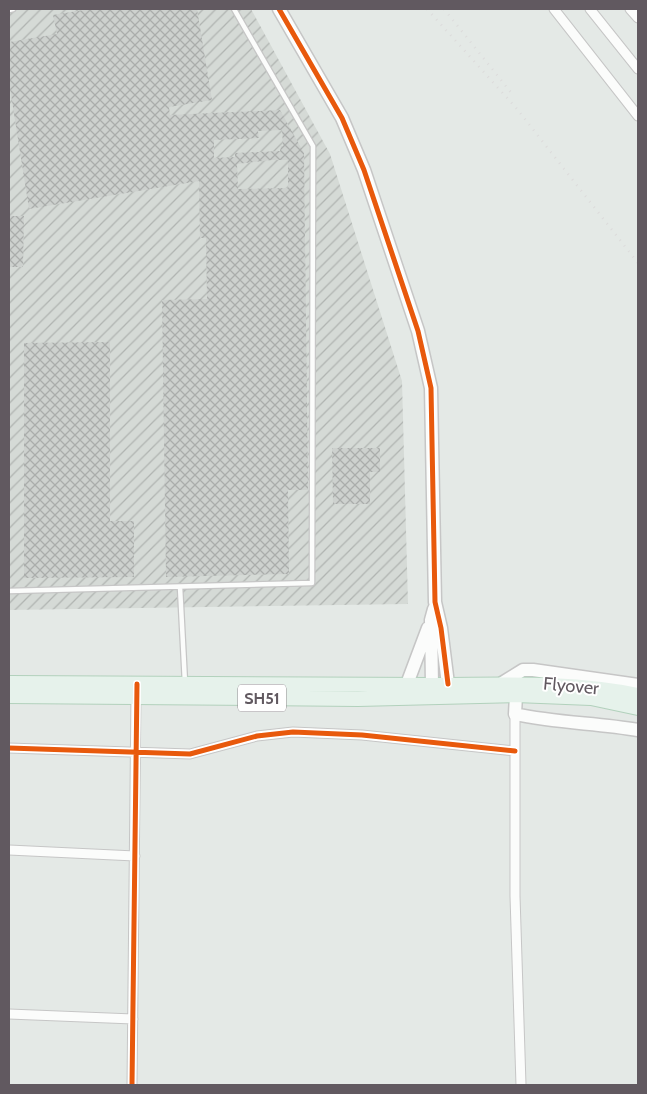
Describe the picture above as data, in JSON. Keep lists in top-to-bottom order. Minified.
{"streets":{"main road":["Flyover","SH51"]},"crossings":[["Flyover","SH51"]]}
